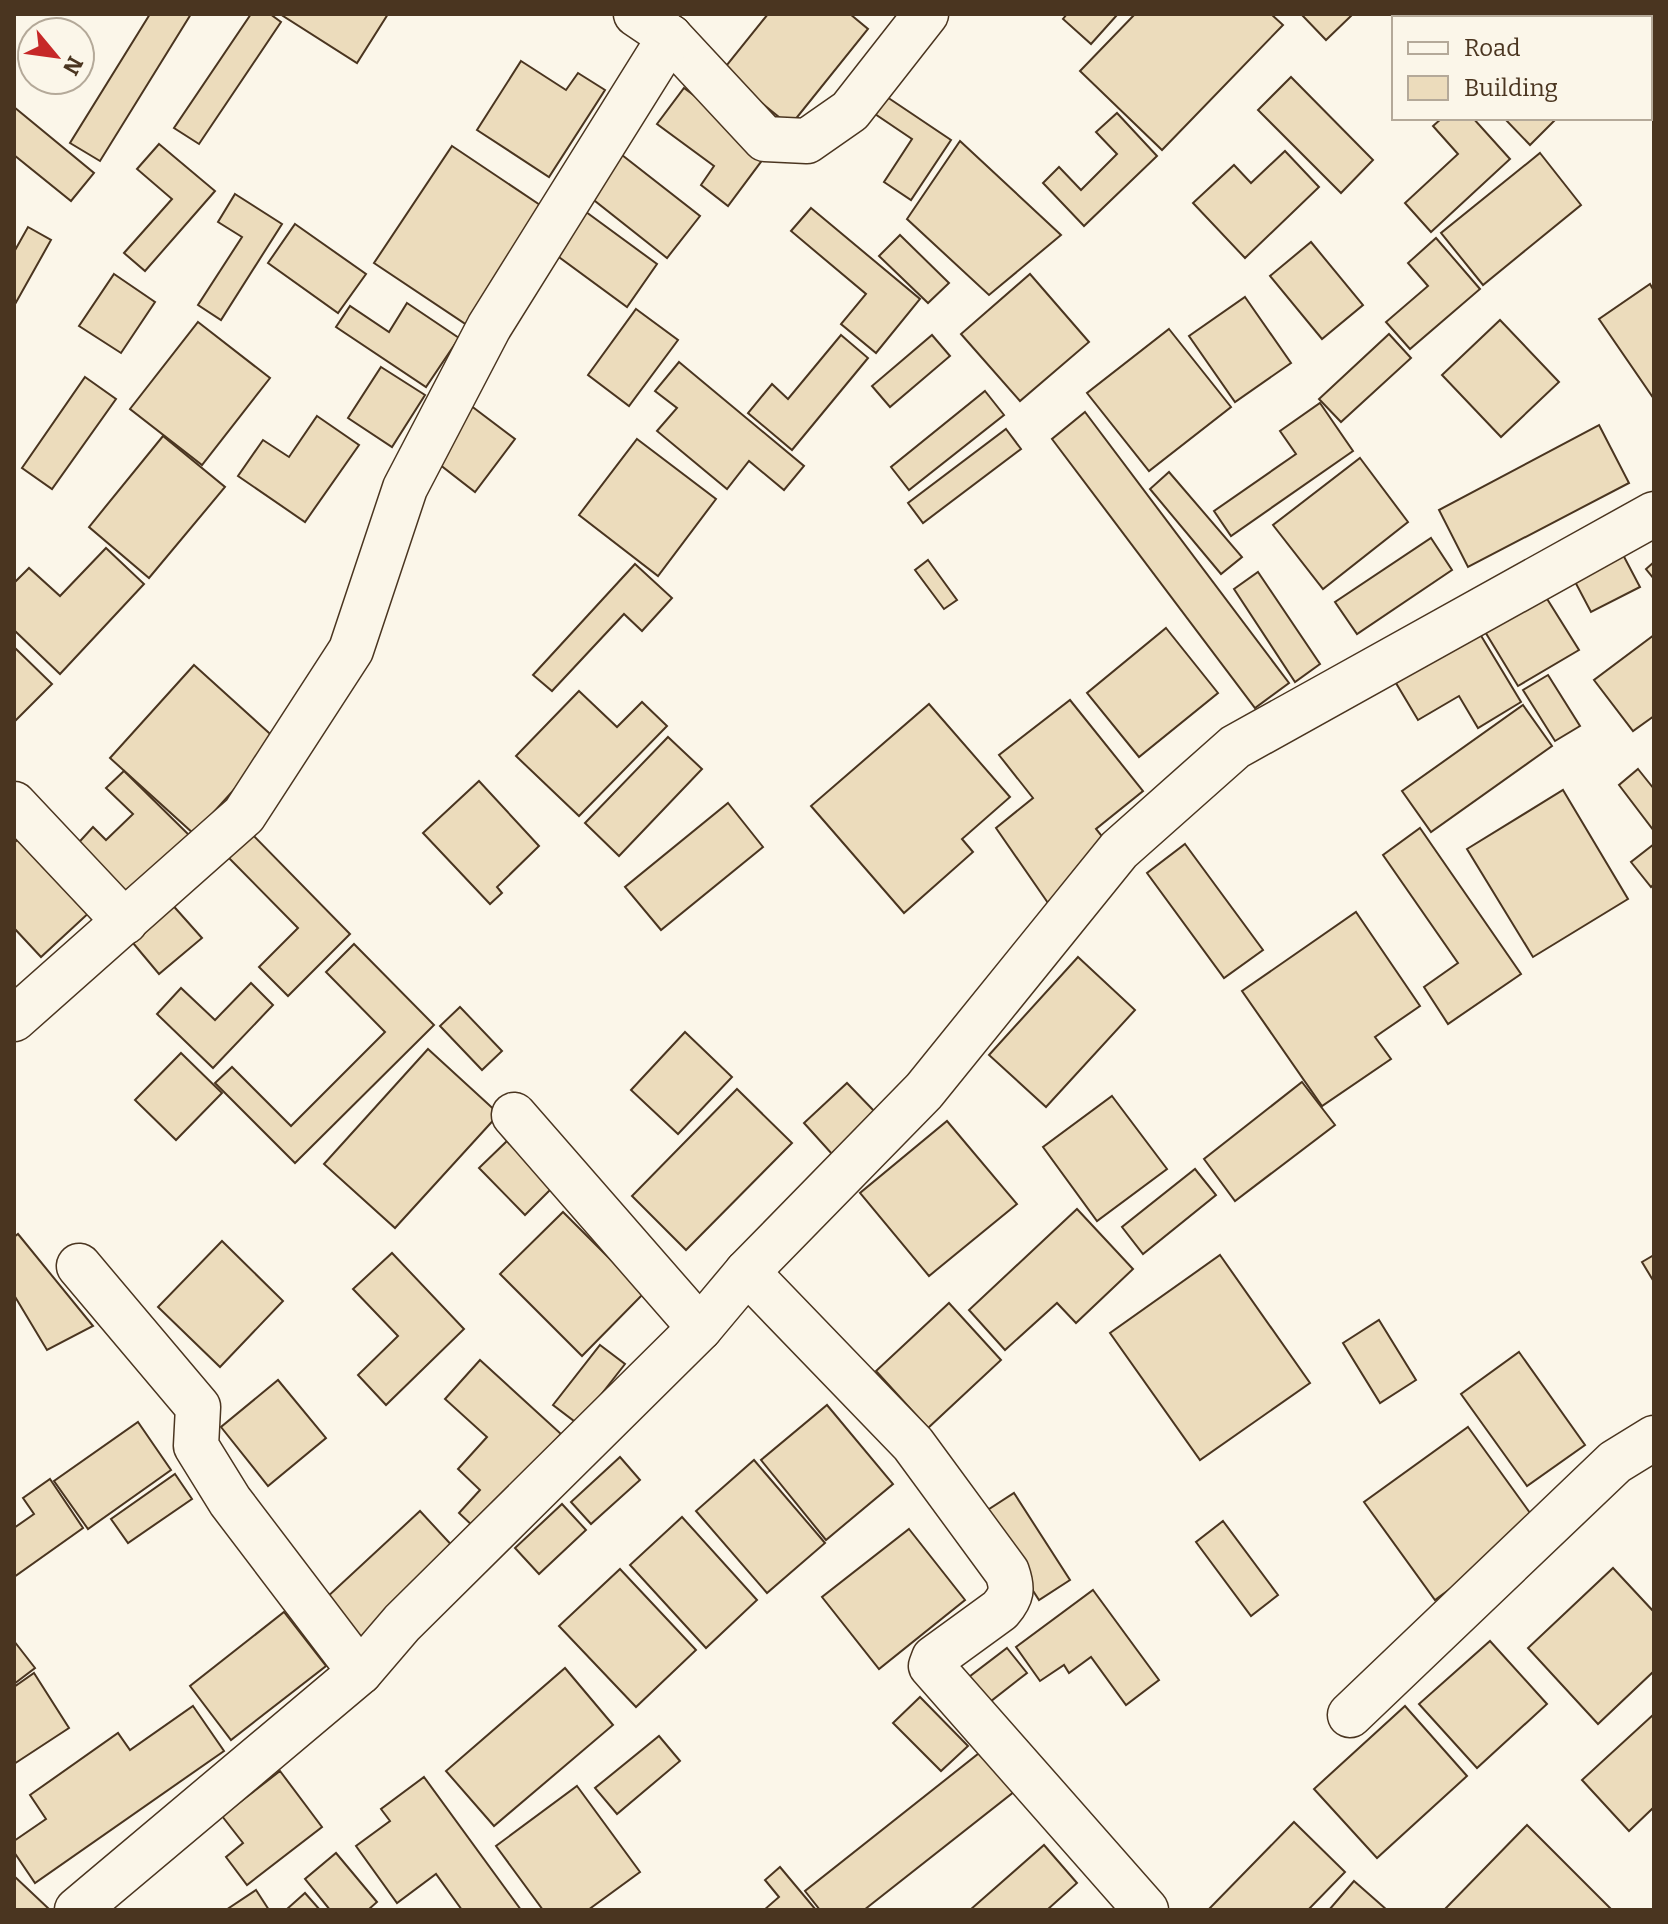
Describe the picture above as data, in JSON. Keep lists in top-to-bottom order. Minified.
{"legend":["Road","Building"],"north":"bottom right"}
